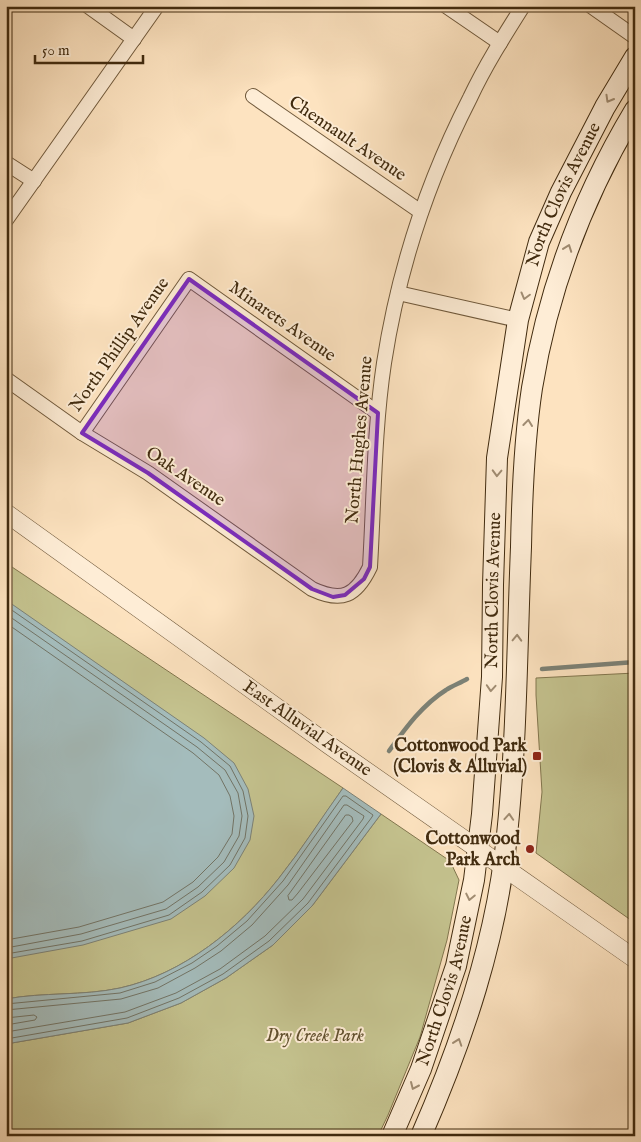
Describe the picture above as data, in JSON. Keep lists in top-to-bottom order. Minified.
{"streets":{"main road":["North Clovis Avenue"],"street":["Chennault Avenue","Minarets Avenue","North Phillip Avenue","North Hughes Avenue","Oak Avenue","East Alluvial Avenue"]},"crossings":[["Chennault Avenue","North Hughes Avenue"],["North Clovis Avenue","East Alluvial Avenue"],["Minarets Avenue","North Phillip Avenue"],["Minarets Avenue","North Hughes Avenue"],["North Phillip Avenue","Oak Avenue"],["North Hughes Avenue","Oak Avenue"]],"parks":["Dry Creek Park"],"places":{"transit":["Cottonwood Park (Clovis & Alluvial)"],"other":["Cottonwood Park Arch"]},"scale_bar":"50 m"}
